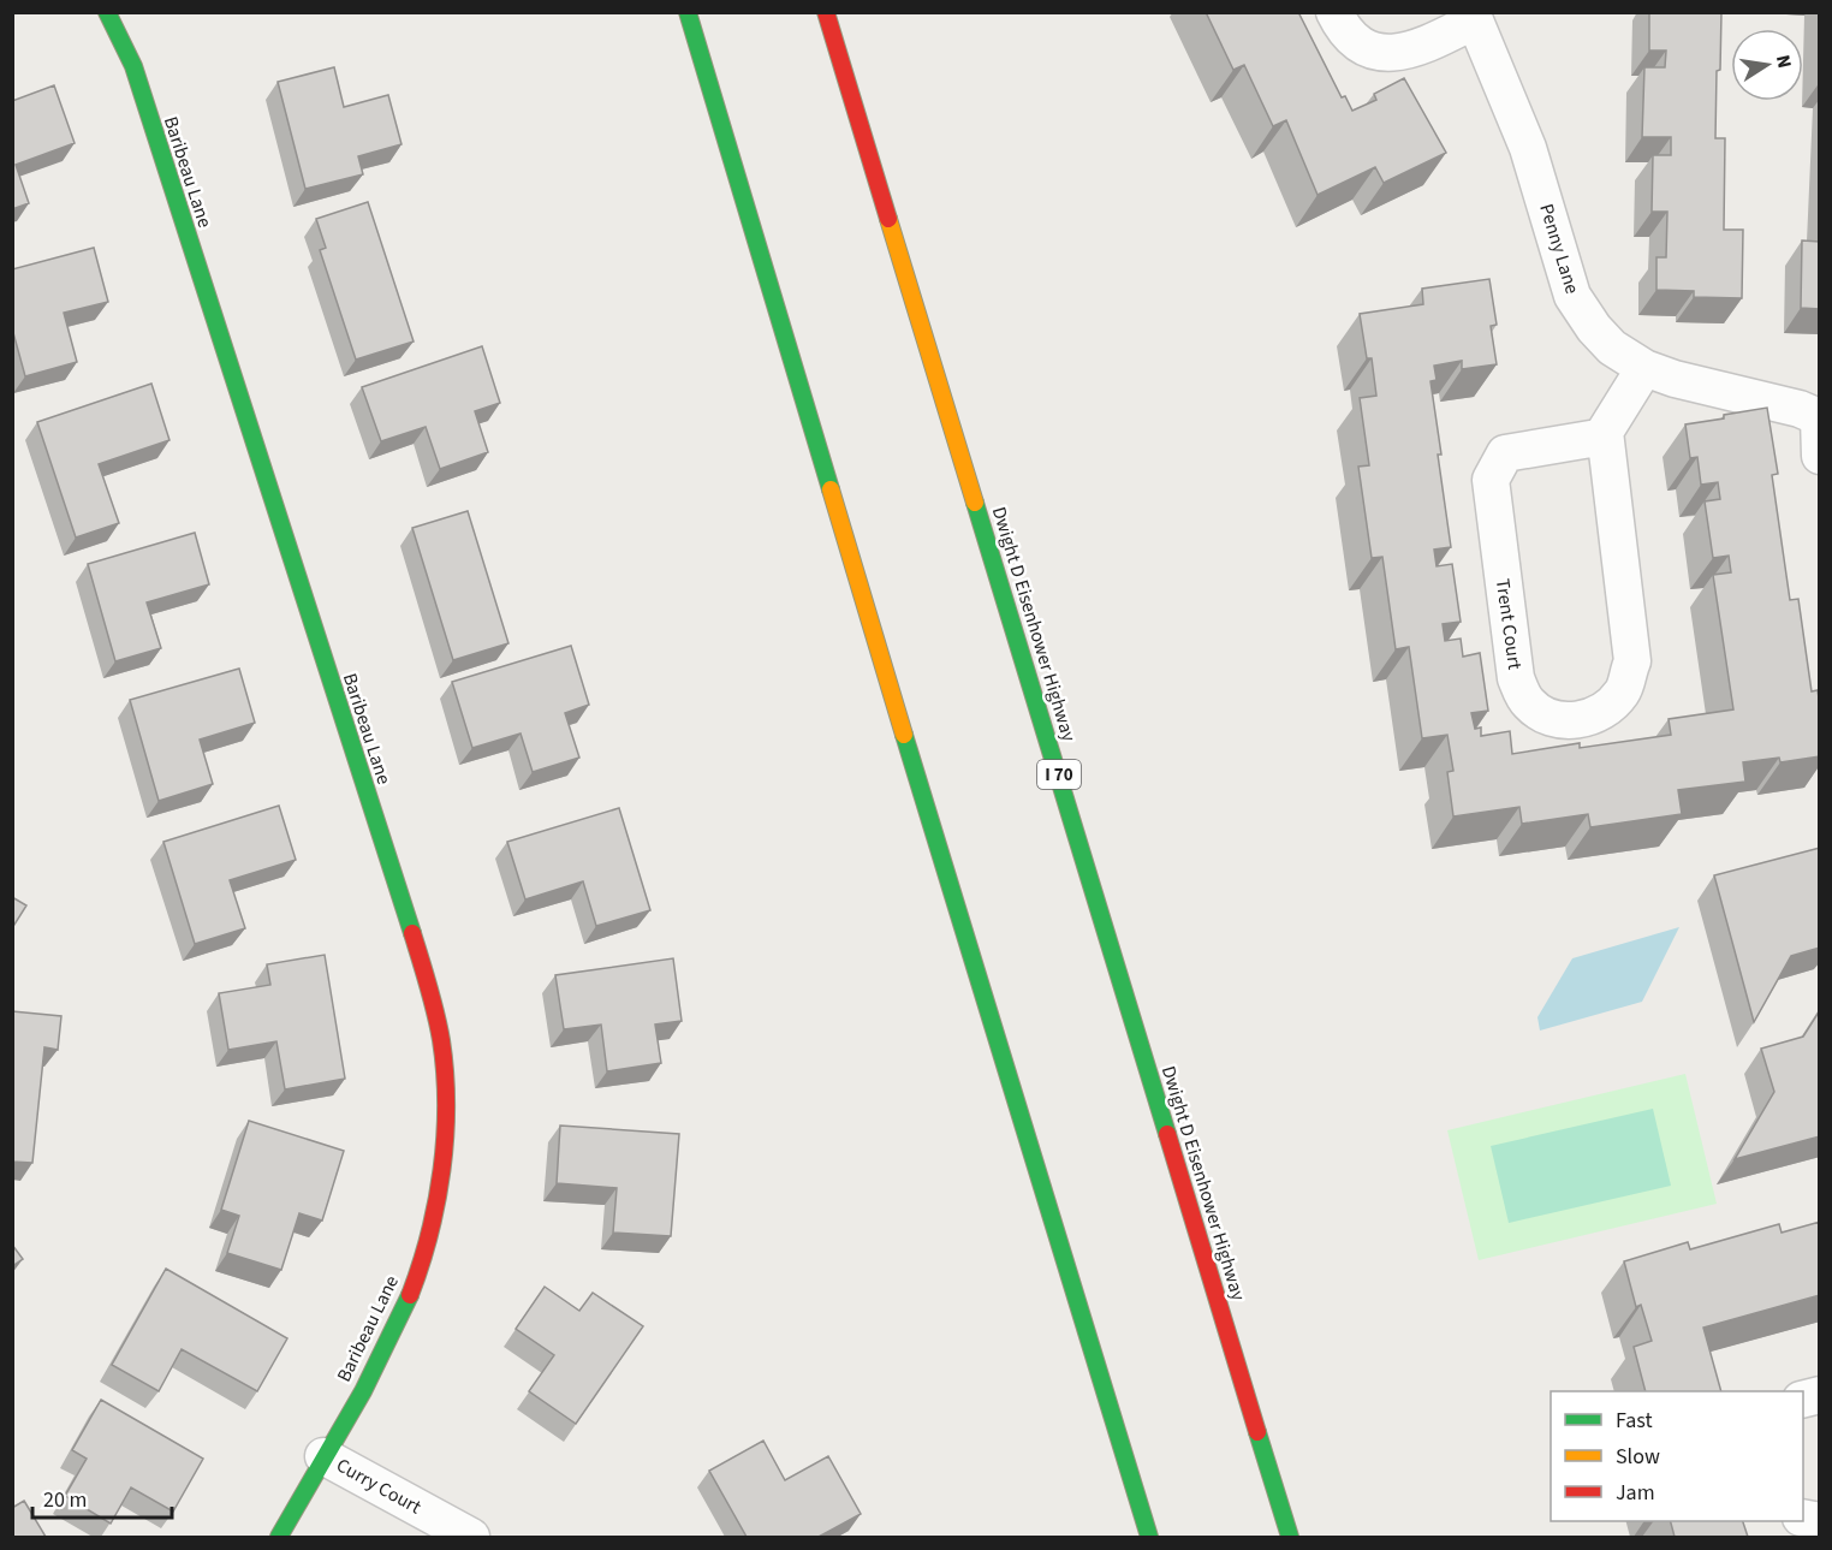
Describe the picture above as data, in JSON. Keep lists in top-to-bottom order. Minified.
{"streets":{"main road":["Baribeau Lane","Dwight D Eisenhower Highway","I 70"],"street":["Penny Lane","Trent Court","Curry Court"]},"crossings":[["Baribeau Lane","Curry Court"]],"legend":["Fast","Slow","Jam"],"scale_bar":"20 m","north":"right"}
